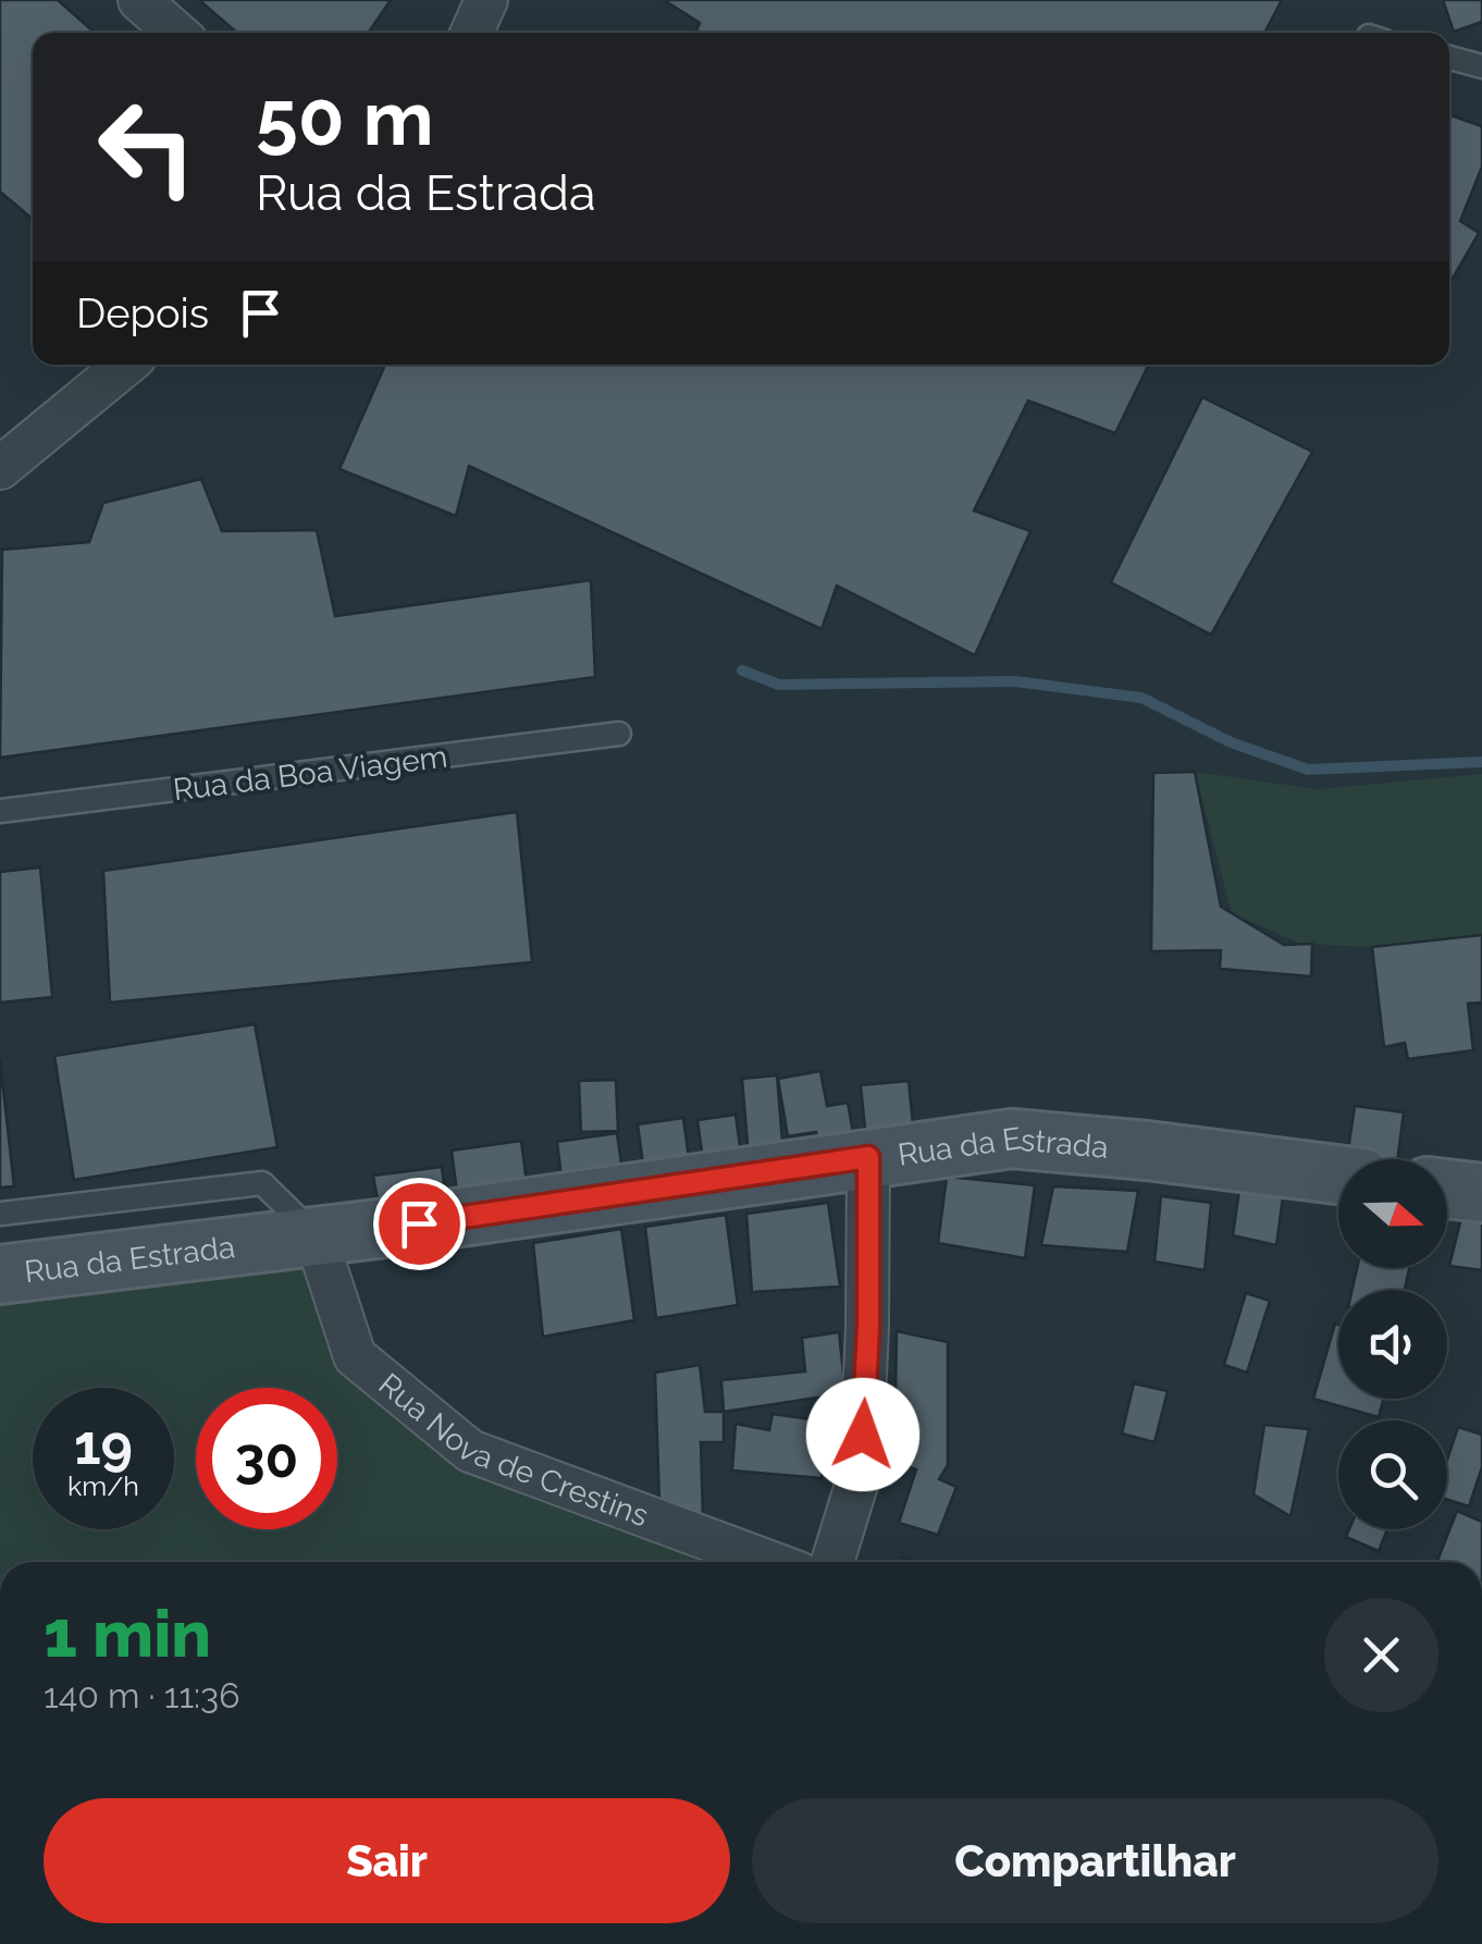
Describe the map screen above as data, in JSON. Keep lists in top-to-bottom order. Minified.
{"streets":{"street":["Rua da Estrada","Rua Nova de Crestins"],"lane":["Rua da Boa Viagem"]},"crossings":[["Rua da Estrada","Rua Nova de Crestins"]],"north":"right","page":{"turn":["50 m","Rua da Estrada"],"then":"Depois","speed":"19 km/h","limit":"30","heading":["1 min","140 m · 11:36"],"buttons":["Sair","Compartilhar"]}}
